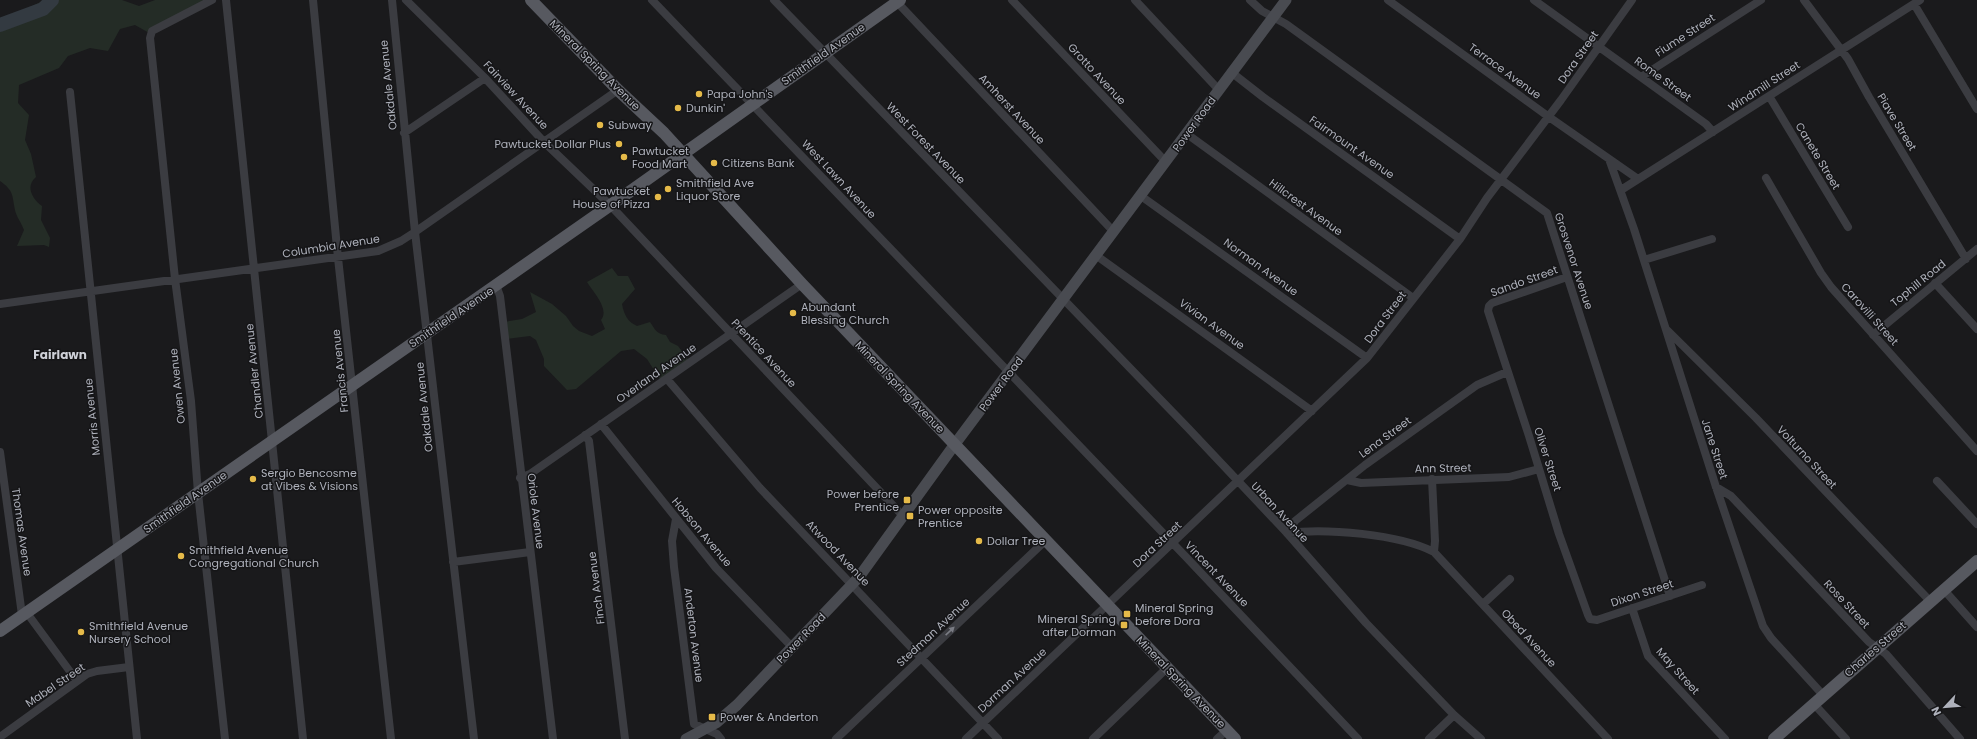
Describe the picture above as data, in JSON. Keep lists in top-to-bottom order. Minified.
{"streets":{"main road":["Smithfield Avenue","Mineral Spring Avenue","Power Road","Charles Street"],"street":["Fiume Street","Dora Street","Terrace Avenue","Grotto Avenue","Rome Street","Oakdale Avenue","Windmill Street","Fairview Avenue","Amherst Avenue","Piave Street","West Forest Avenue","Fairmount Avenue","Canete Street","West Lawn Avenue","Hillcrest Avenue","Columbia Avenue","Grosvenor Avenue","Norman Avenue","Sando Street","Tophill Road","Carovilli Street","Vivian Avenue","Prentice Avenue","Chandler Avenue","Francis Avenue","Overland Avenue","Owen Avenue","Morris Avenue","Lena Street","Jane Street","Volturno Street","Oliver Street","Ann Street","Oriole Avenue","Urban Avenue","Thomas Avenue","Hobson Avenue","Atwood Avenue","Vincent Avenue","Finch Avenue","Dixon Street","Rose Street","Stedman Avenue","Anderton Avenue","Obed Avenue","May Street","Dorman Avenue","Mabel Street"]},"crossings":[["Fiume Street","Rome Street"],["Smithfield Avenue","Mineral Spring Avenue"],["Smithfield Avenue","Oakdale Avenue"],["Smithfield Avenue","Fairview Avenue"],["Smithfield Avenue","Amherst Avenue"],["Smithfield Avenue","West Forest Avenue"],["Smithfield Avenue","West Lawn Avenue"],["Smithfield Avenue","Prentice Avenue"],["Smithfield Avenue","Chandler Avenue"],["Smithfield Avenue","Francis Avenue"],["Smithfield Avenue","Owen Avenue"],["Smithfield Avenue","Morris Avenue"],["Smithfield Avenue","Oriole Avenue"],["Smithfield Avenue","Thomas Avenue"],["Dora Street","Mineral Spring Avenue"],["Dora Street","Terrace Avenue"],["Dora Street","Rome Street"],["Dora Street","Fairmount Avenue"],["Dora Street","Hillcrest Avenue"],["Dora Street","Grosvenor Avenue"],["Dora Street","Norman Avenue"],["Dora Street","Vivian Avenue"],["Dora Street","Urban Avenue"],["Dora Street","Vincent Avenue"],["Dora Street","Dorman Avenue"],["Mineral Spring Avenue","Power Road"],["Mineral Spring Avenue","Columbia Avenue"],["Mineral Spring Avenue","Overland Avenue"],["Mineral Spring Avenue","Stedman Avenue"],["Mineral Spring Avenue","Dorman Avenue"],["Terrace Avenue","Windmill Street"],["Grotto Avenue","Power Road"],["Rome Street","Windmill Street"],["Oakdale Avenue","Columbia Avenue"],["Windmill Street","Piave Street"],["Windmill Street","Canete Street"],["Windmill Street","Jane Street"],["Fairview Avenue","Columbia Avenue"],["Fairview Avenue","Prentice Avenue"],["Amherst Avenue","Power Road"],["Piave Street","Tophill Road"],["Power Road","West Forest Avenue"],["Power Road","Fairmount Avenue"],["Power Road","West Lawn Avenue"],["Power Road","Hillcrest Avenue"],["Power Road","Grosvenor Avenue"],["Power Road","Norman Avenue"],["Power Road","Vivian Avenue"],["Power Road","Prentice Avenue"],["Power Road","Urban Avenue"],["Power Road","Hobson Avenue"],["Power Road","Atwood Avenue"],["Power Road","Vincent Avenue"],["Power Road","Anderton Avenue"],["West Forest Avenue","Urban Avenue"],["West Lawn Avenue","Vincent Avenue"],["Columbia Avenue","Chandler Avenue"],["Columbia Avenue","Francis Avenue"],["Columbia Avenue","Owen Avenue"],["Columbia Avenue","Morris Avenue"],["Grosvenor Avenue","Sando Street"],["Grosvenor Avenue","Dixon Street"],["Sando Street","Oliver Street"],["Tophill Road","Carovilli Street"],["Prentice Avenue","Overland Avenue"],["Overland Avenue","Oriole Avenue"],["Overland Avenue","Hobson Avenue"],["Overland Avenue","Atwood Avenue"],["Overland Avenue","Finch Avenue"],["Morris Avenue","Mabel Street"],["Lena Street","Oliver Street"],["Lena Street","Ann Street"],["Lena Street","Urban Avenue"],["Lena Street","Obed Avenue"],["Jane Street","Volturno Street"],["Jane Street","Rose Street"],["Jane Street","Charles Street"],["Volturno Street","Charles Street"],["Oliver Street","Ann Street"],["Oliver Street","Dixon Street"],["Urban Avenue","Obed Avenue"],["Hobson Avenue","Anderton Avenue"],["Atwood Avenue","Stedman Avenue"],["Atwood Avenue","Dorman Avenue"],["Dixon Street","May Street"],["Rose Street","Charles Street"]],"one_way":["Stedman Avenue"],"districts":["Fairlawn"],"places":{"other":["Papa John's","Dunkin'","Subway","Pawtucket Dollar Plus","Pawtucket Food Mart","Citizens Bank","Smithfield Ave Liquor Store","Pawtucket House of Pizza","Abundant Blessing Church","Sergio Bencosme at Vibes & Visions","Dollar Tree","Smithfield Avenue Congregational Church","Smithfield Avenue Nursery School"],"transit":["Power before Prentice","Power opposite Prentice","Mineral Spring before Dora","Mineral Spring after Dorman","Power & Anderton"]},"north":"bottom left"}
